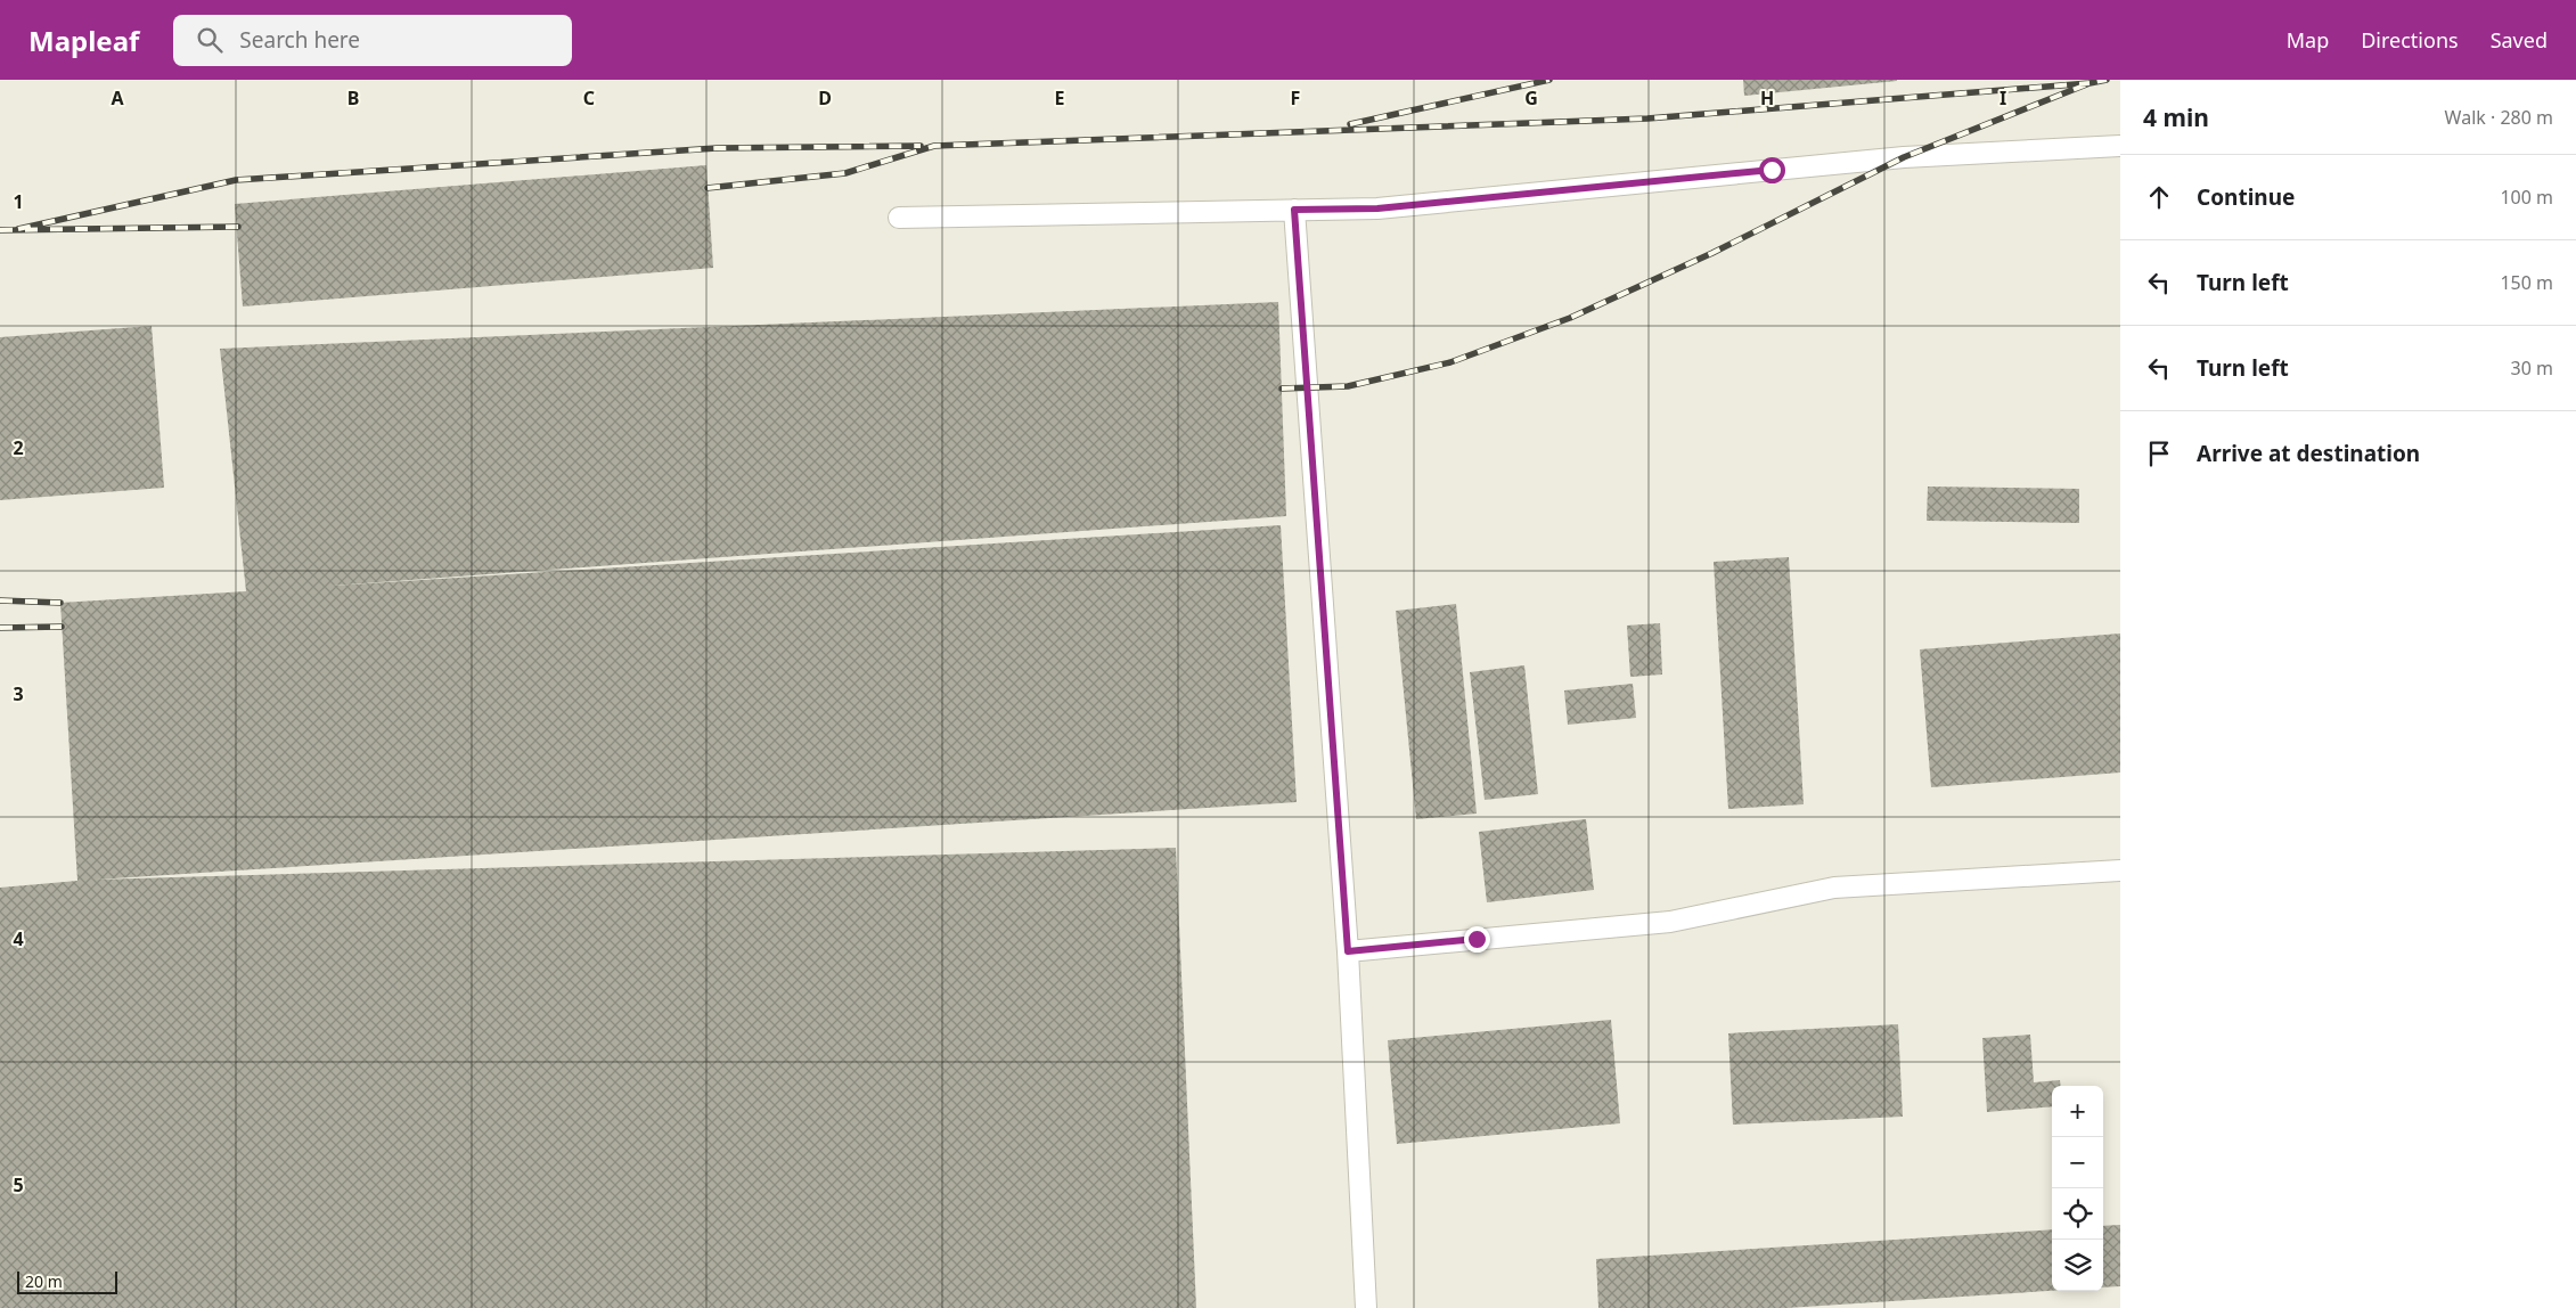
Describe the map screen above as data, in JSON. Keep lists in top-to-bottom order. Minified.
{"scale_bar":"20 m","page":{"header":"Mapleaf","search":"Search here","nav":["Map","Directions","Saved"],"heading":["4 min","Walk · 280 m"],"list":[["Continue","100 m"],["Turn left","150 m"],["Turn left","30 m"],"Arrive at destination"],"map_buttons":["+","−"],"scale":"20 m"},"grid":{"columns":["A","B","C","D","E","F","G","H","I"],"rows":["1","2","3","4","5"]}}
